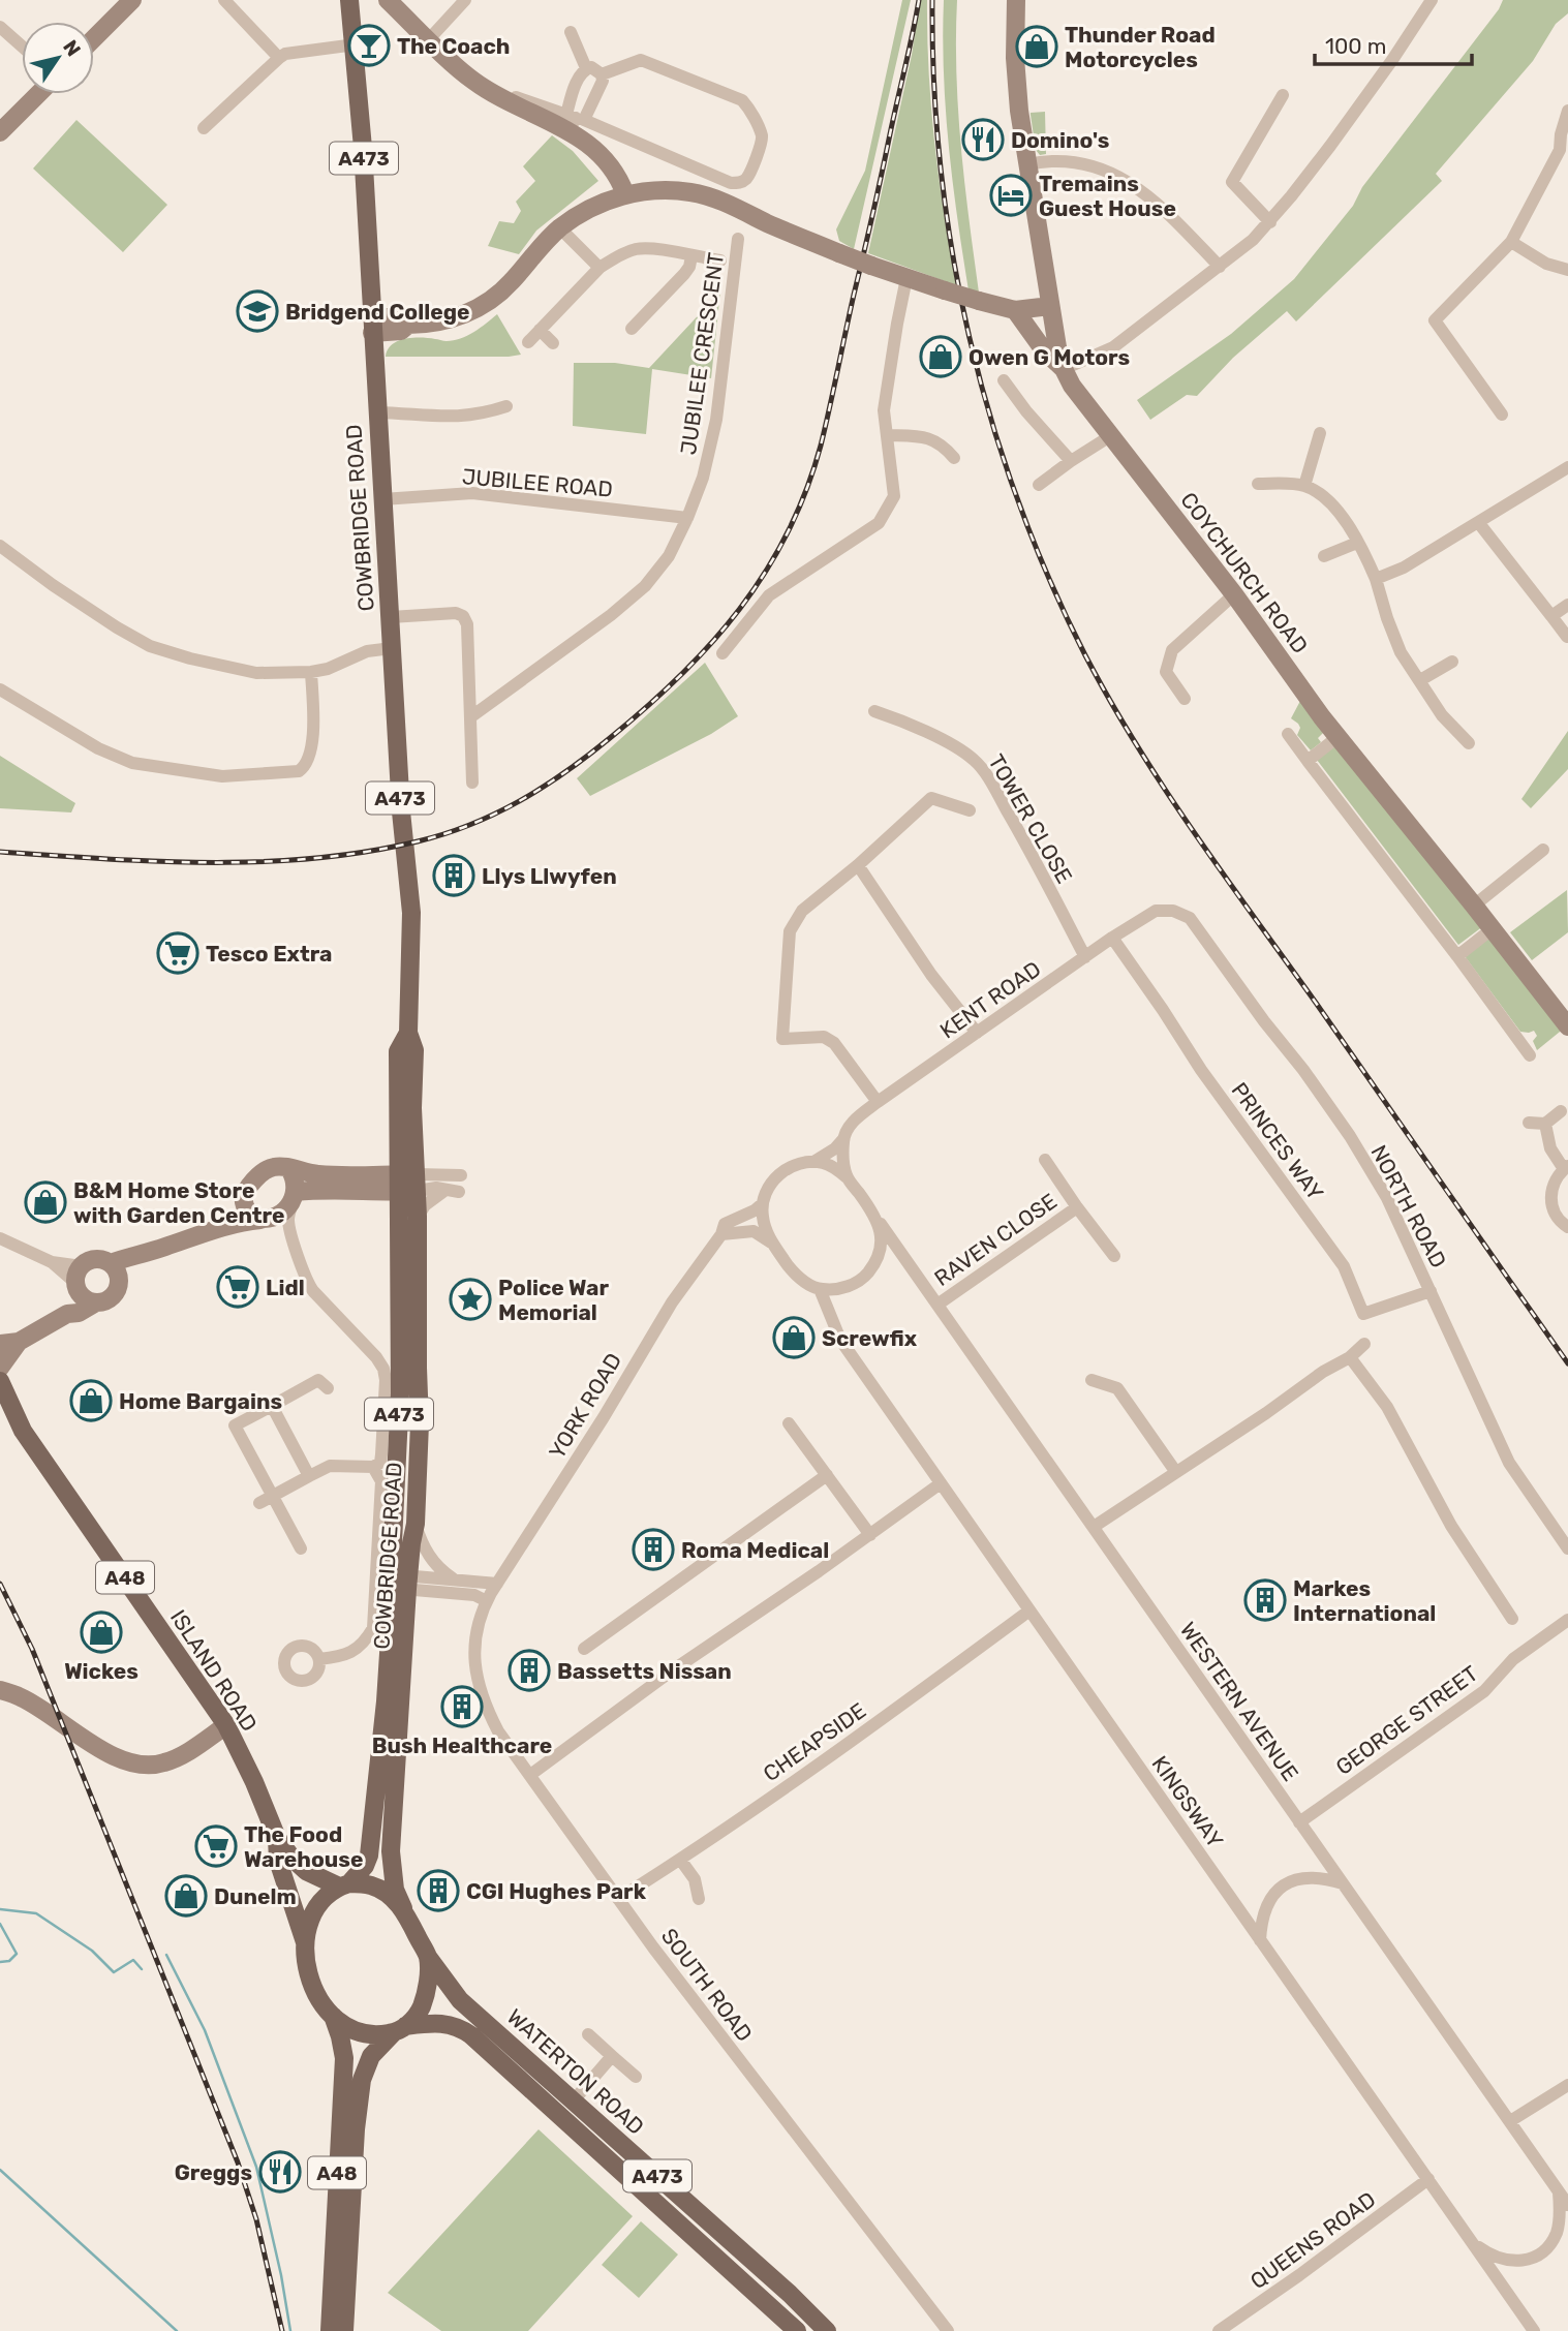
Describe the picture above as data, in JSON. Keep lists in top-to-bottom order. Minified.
{"streets":{"main road":["A473","COWBRIDGE ROAD","A48","ISLAND ROAD","WATERTON ROAD"],"street":["JUBILEE CRESCENT","JUBILEE ROAD","COYCHURCH ROAD","TOWER CLOSE","KENT ROAD","PRINCES WAY","NORTH ROAD","RAVEN CLOSE","YORK ROAD","WESTERN AVENUE","GEORGE STREET","CHEAPSIDE","KINGSWAY","SOUTH ROAD","QUEENS ROAD"]},"crossings":[["JUBILEE CRESCENT","JUBILEE ROAD"],["JUBILEE ROAD","COWBRIDGE ROAD"],["COWBRIDGE ROAD","A48"],["COWBRIDGE ROAD","WATERTON ROAD"],["TOWER CLOSE","KENT ROAD"],["KENT ROAD","PRINCES WAY"],["KENT ROAD","NORTH ROAD"],["KENT ROAD","YORK ROAD"],["KENT ROAD","WESTERN AVENUE"],["KENT ROAD","KINGSWAY"],["PRINCES WAY","NORTH ROAD"],["RAVEN CLOSE","WESTERN AVENUE"],["YORK ROAD","WESTERN AVENUE"],["YORK ROAD","KINGSWAY"],["YORK ROAD","SOUTH ROAD"],["A48","ISLAND ROAD"],["A48","WATERTON ROAD"],["WESTERN AVENUE","GEORGE STREET"],["WESTERN AVENUE","KINGSWAY"],["CHEAPSIDE","KINGSWAY"],["CHEAPSIDE","SOUTH ROAD"],["KINGSWAY","QUEENS ROAD"]],"places":{"bar":["The Coach"],"shop":["Thunder Road Motorcycles","Owen G Motors","B&M Home Store with Garden Centre","Screwfix","Home Bargains","Wickes","Dunelm"],"restaurant":["Domino's","Greggs"],"hotel":["Tremains Guest House"],"school or university":["Bridgend College"],"building":["Llys Llwyfen","Roma Medical","Markes International","Bassetts Nissan","Bush Healthcare","CGI Hughes Park"],"supermarket":["Tesco Extra","Lidl","The Food Warehouse"],"place":["Police War Memorial"]},"scale_bar":"100 m","north":"top right"}
